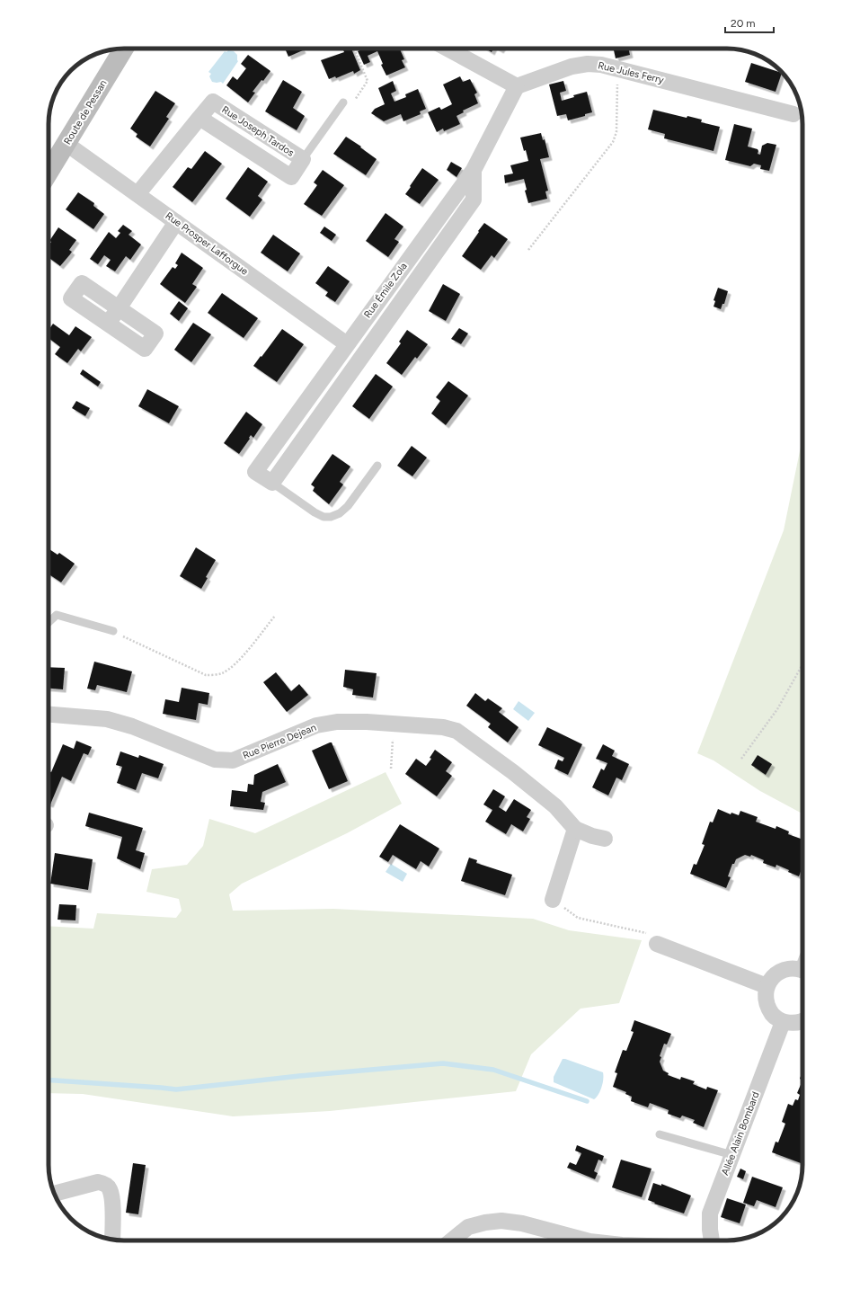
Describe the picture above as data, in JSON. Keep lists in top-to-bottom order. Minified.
{"streets":{"main road":["Route de Pessan"],"street":["Rue Jules Ferry","Rue Joseph Tardos","Rue Prosper Lafforgue","Rue Émile Zola","Rue Pierre Dejean","Allée Alain Bombard"]},"crossings":[["Rue Jules Ferry","Rue Émile Zola"],["Route de Pessan","Rue Prosper Lafforgue"],["Rue Joseph Tardos","Rue Prosper Lafforgue"],["Rue Prosper Lafforgue","Rue Émile Zola"]],"scale_bar":"20 m"}
